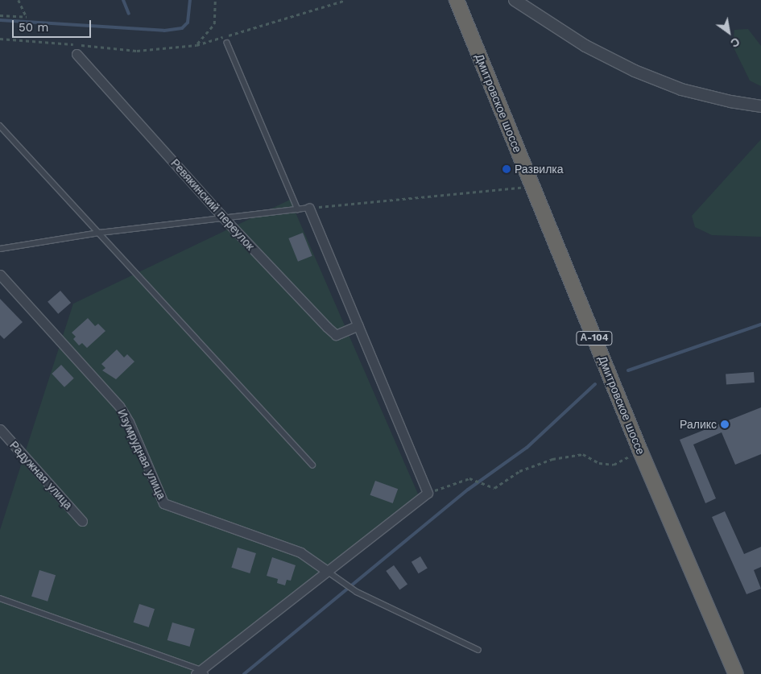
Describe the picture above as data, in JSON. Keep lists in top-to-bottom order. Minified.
{"streets":{"highway":["Дмитровское шоссе","А-104"],"street":["Ревякинский переулок","Изумрудная улица","Радужная улица"]},"places":["Развилка","Раликс"],"scale_bar":"50 m","north":"bottom right"}
